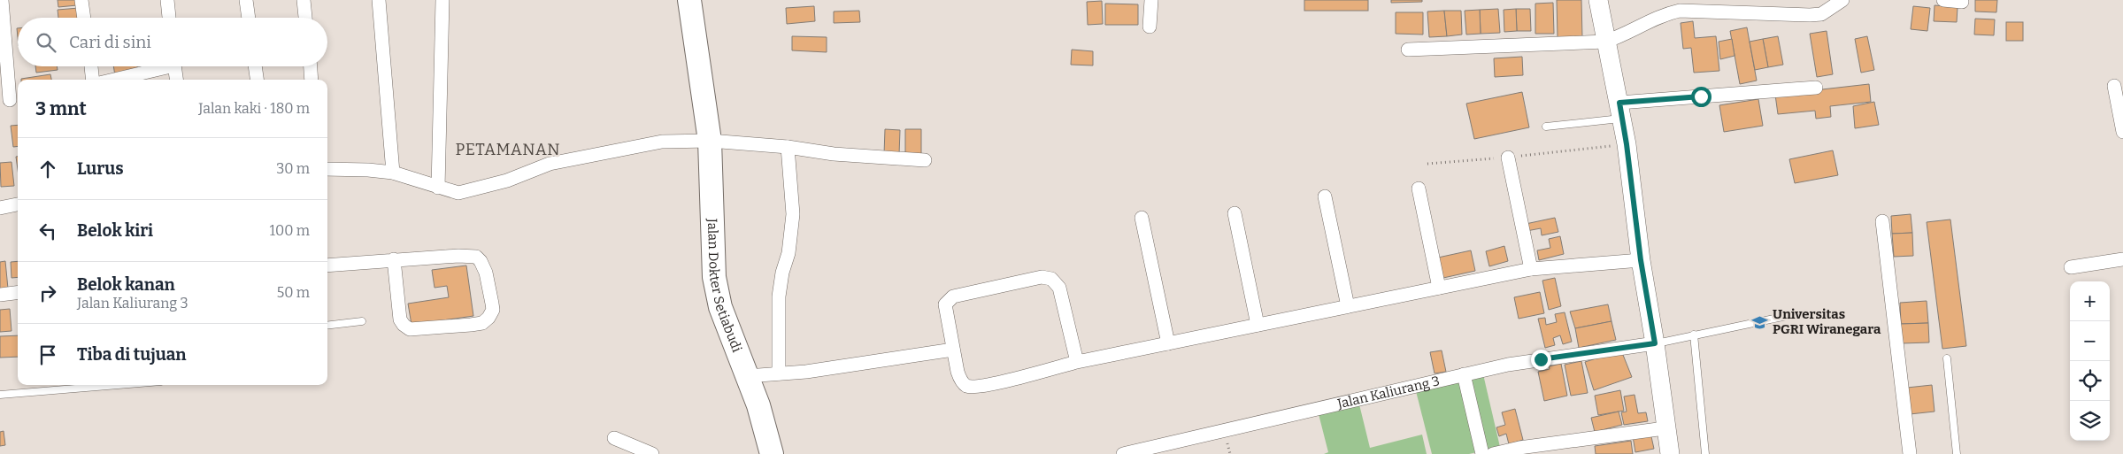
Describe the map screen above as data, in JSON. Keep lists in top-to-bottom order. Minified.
{"streets":{"highway":["Jalan Dokter Setiabudi"],"street":["Jalan Kaliurang 3"]},"districts":["PETAMANAN"],"places":{"school or university":["Universitas PGRI Wiranegara"]},"page":{"search":"Cari di sini","heading":["3 mnt","Jalan kaki · 180 m"],"list":[["Lurus","30 m"],["Belok kiri","100 m"],["Belok kanan","Jalan Kaliurang 3","50 m"],"Tiba di tujuan"],"map_buttons":["+","−"]}}
